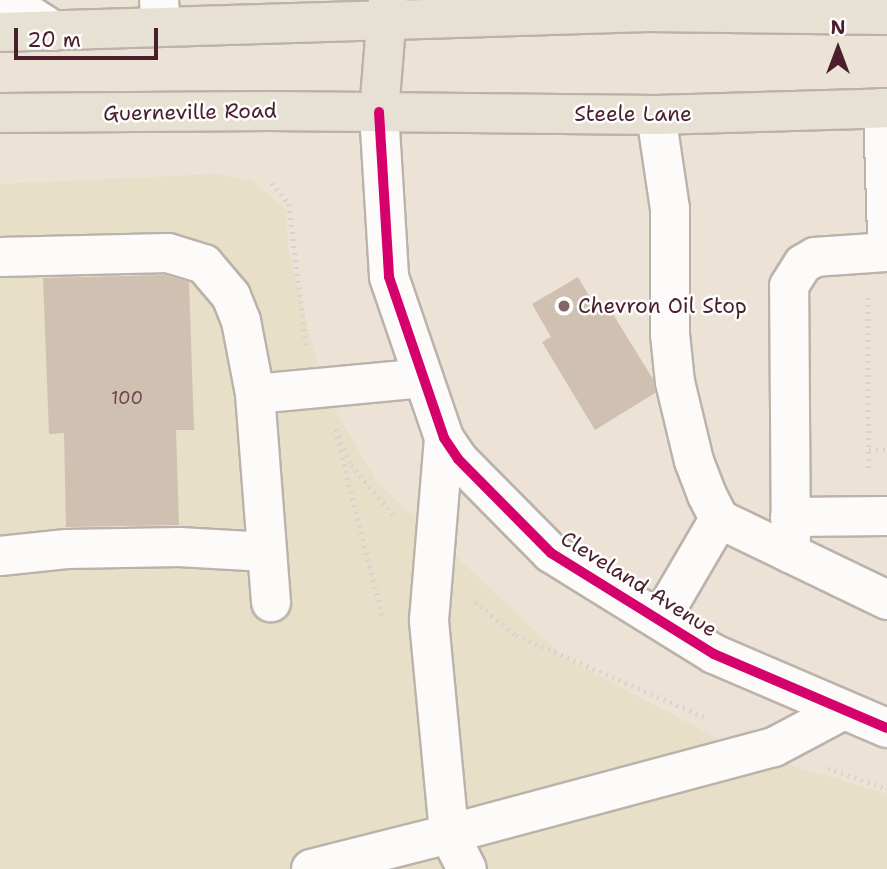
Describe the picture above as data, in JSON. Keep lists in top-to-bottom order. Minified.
{"streets":{"main road":["Guerneville Road","Steele Lane","Cleveland Avenue"]},"crossings":[["Guerneville Road","Steele Lane"],["Guerneville Road","Cleveland Avenue"],["Steele Lane","Cleveland Avenue"]],"places":["Chevron Oil Stop"],"house_numbers":["100"],"scale_bar":"20 m","north":"top"}
